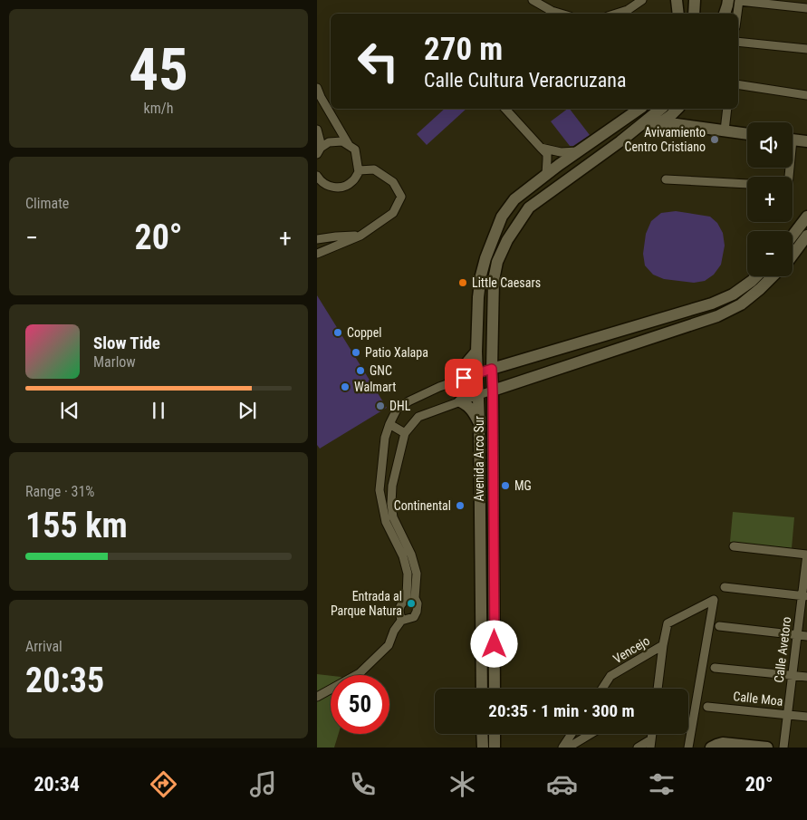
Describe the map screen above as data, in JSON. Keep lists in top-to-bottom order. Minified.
{"streets":{"main road":["Avenida Arco Sur"],"street":["Vencejo","Calle Avetoro","Calle Moa"]},"crossings":[["Calle Avetoro","Calle Moa"]],"places":["Avivamiento Centro Cristiano","Little Caesars","Coppel","Patio Xalapa","GNC","Walmart","DHL","MG","Continental","Entrada al Parque Natura"],"page":{"tile":[["45","km/h"],"Climate",["Range · 31%","155 km"],["Arrival","20:35"]],"turn":["270 m","Calle Cultura Veracruzana"],"map_buttons":["+","−"],"heat":["−","20°","+"],"song":["Slow Tide","Marlow"],"limit":"50","trip":"20:35 · 1 min · 300 m","tabs":["20:34","20°"]}}
